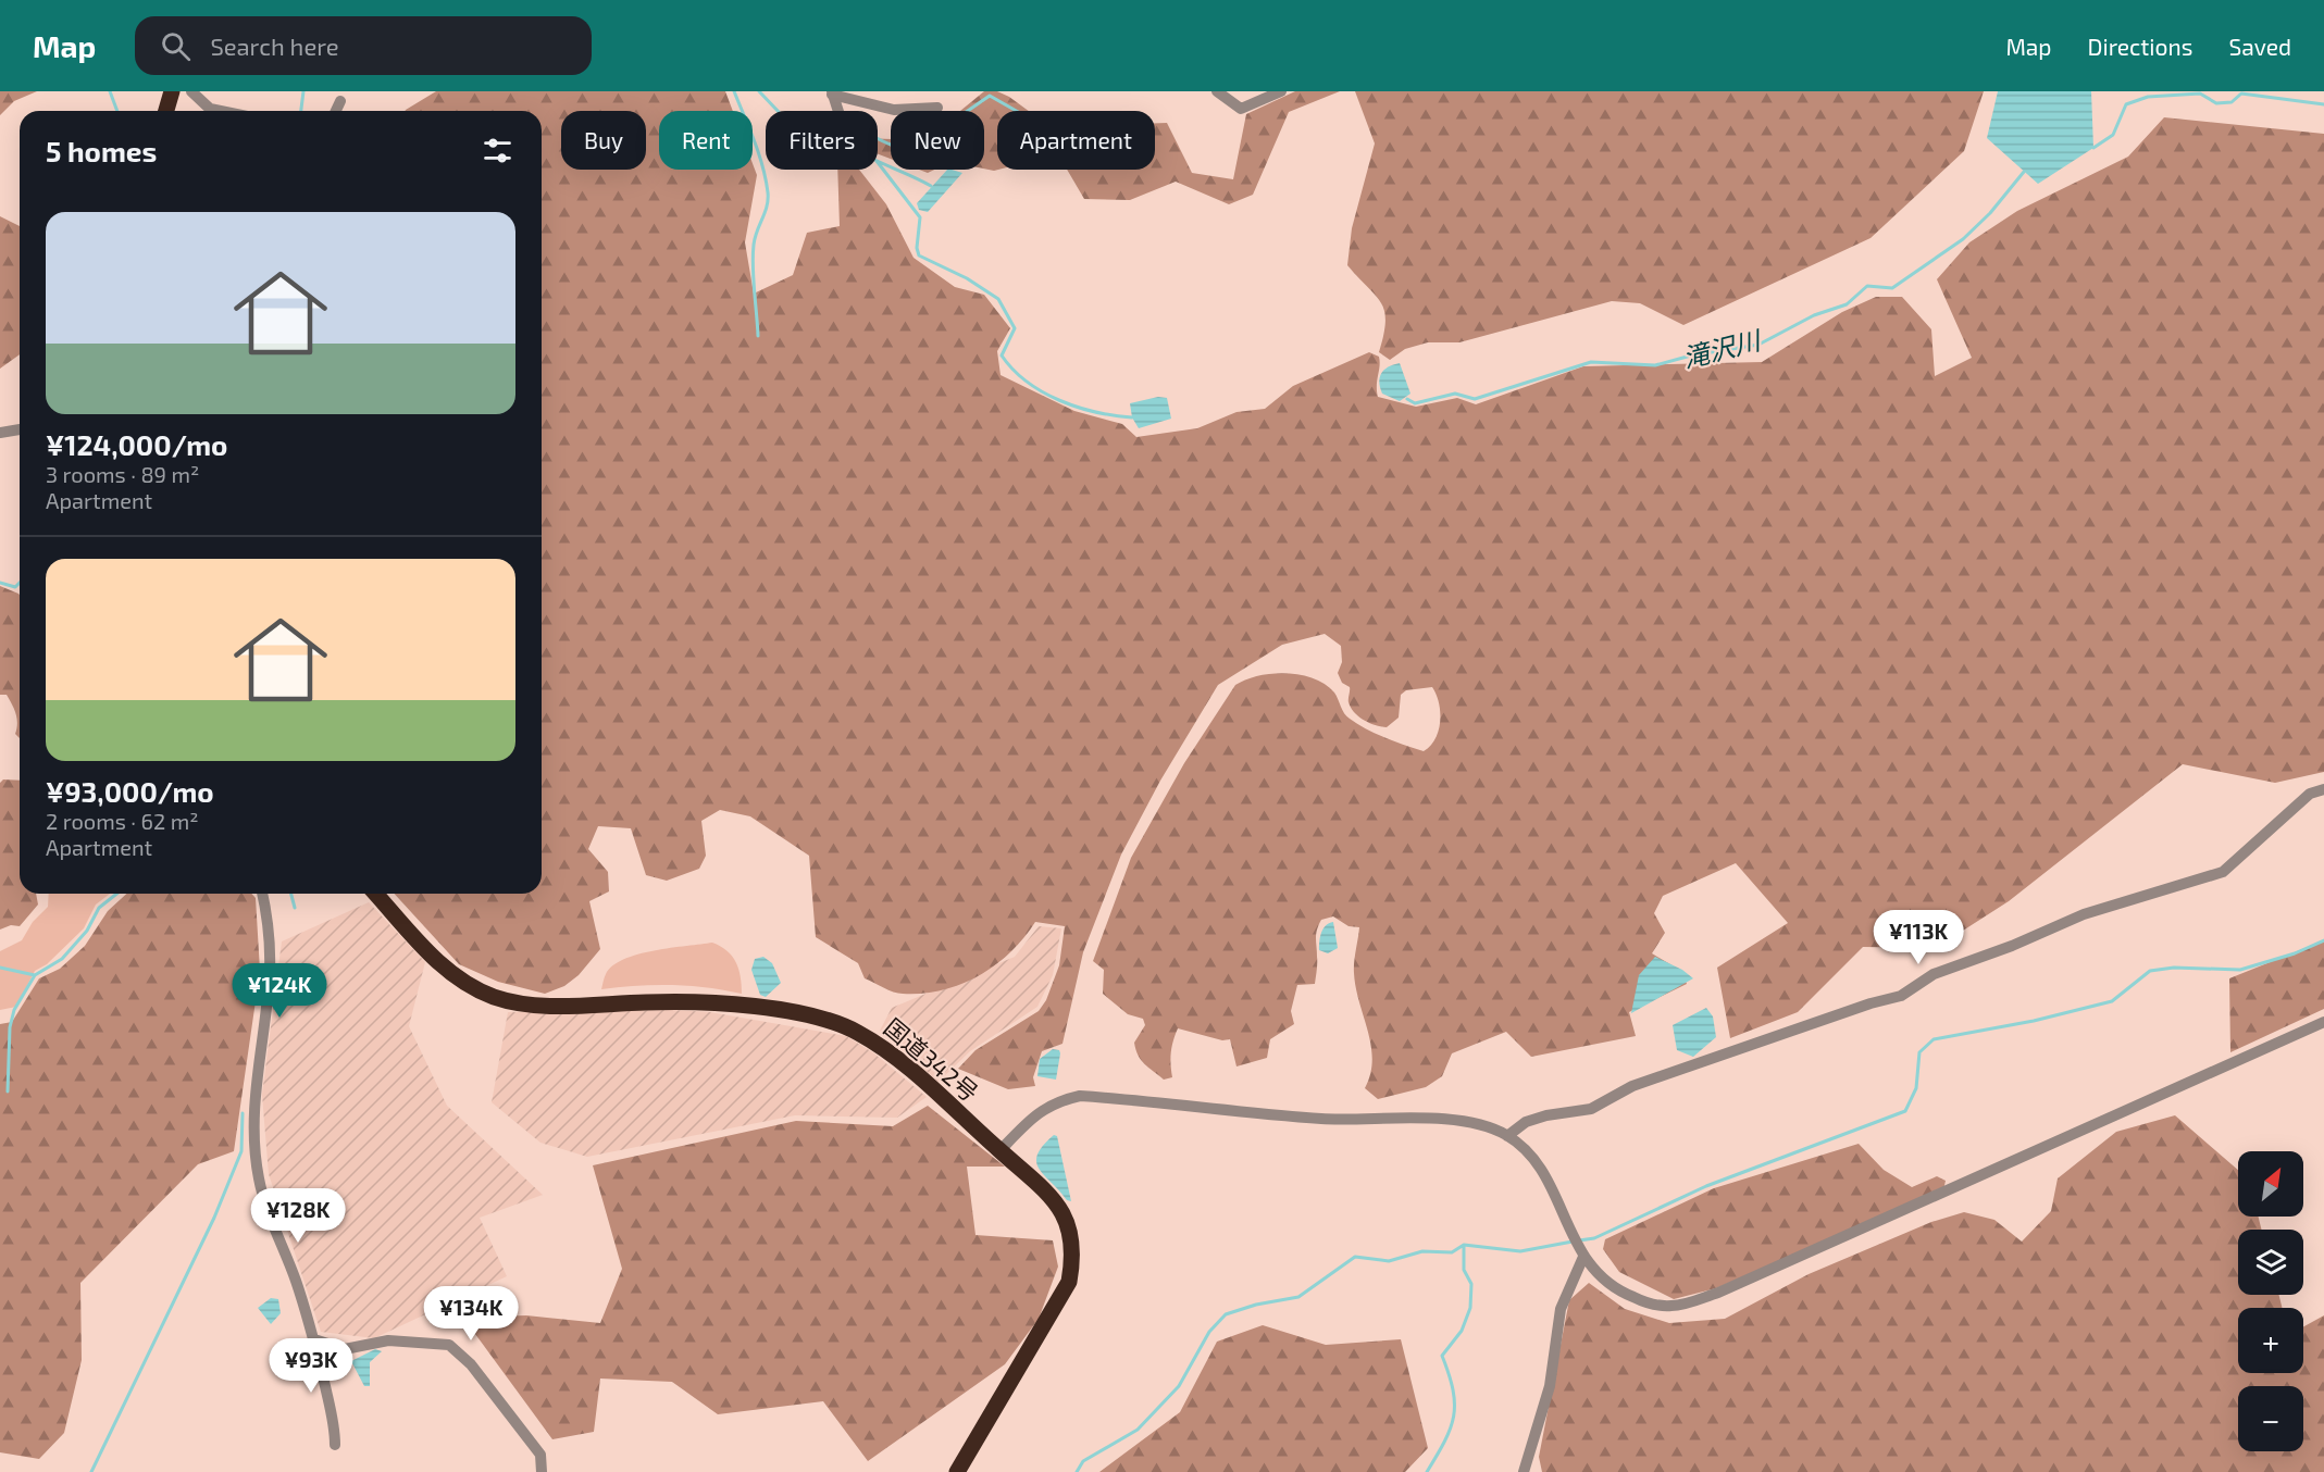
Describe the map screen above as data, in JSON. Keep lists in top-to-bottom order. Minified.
{"streets":{"highway":["国道342号"]},"water":["滝沢川"],"north":"top right","page":{"header":"Map","search":"Search here","nav":["Map","Directions","Saved"],"chip":["Buy","Rent","Filters","New","Apartment"],"heading":"5 homes","list":[{"name":"¥124,000/mo","note":"3 rooms · 89 m² · Apartment"},{"name":"¥93,000/mo","note":"2 rooms · 62 m² · Apartment"}],"price":["¥113K","¥124K","¥128K","¥134K","¥93K"],"map_buttons":["+","−"]}}
